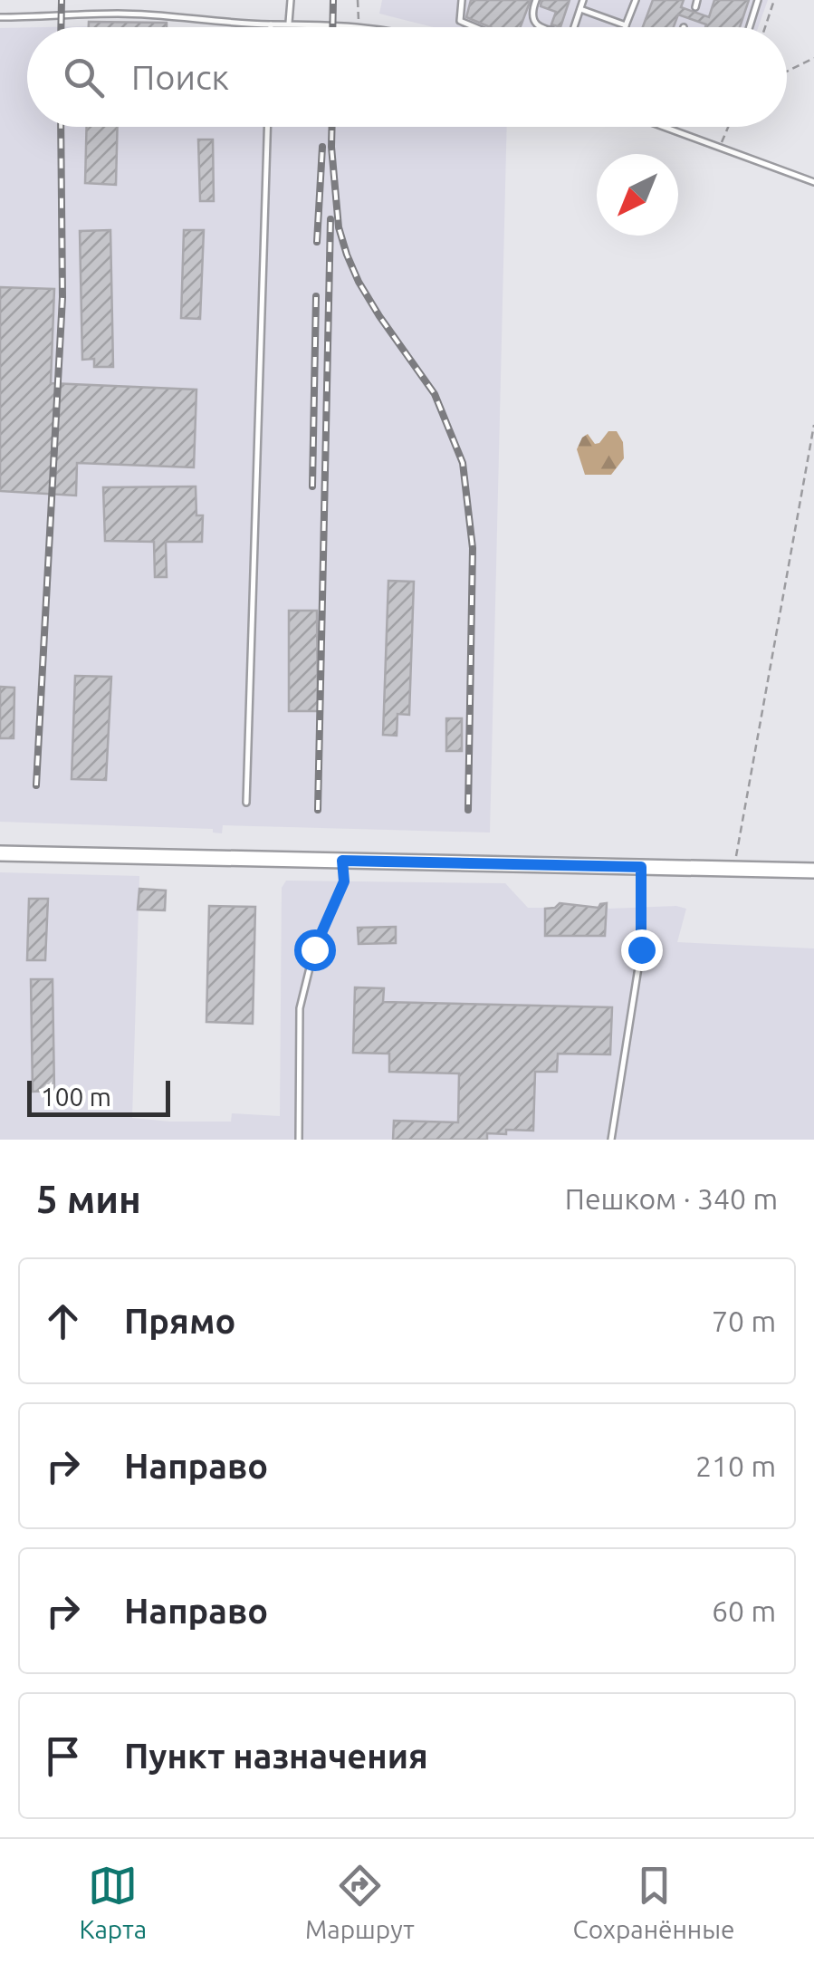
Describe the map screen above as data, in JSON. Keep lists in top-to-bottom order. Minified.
{"scale_bar":"100 m","north":"bottom left","page":{"search":"Поиск","scale":"100 m","heading":["5 мин","Пешком · 340 m"],"list":[["Прямо","70 m"],["Направо","210 m"],["Направо","60 m"],"Пункт назначения"],"nav":["Карта","Маршрут","Сохранённые"]}}
